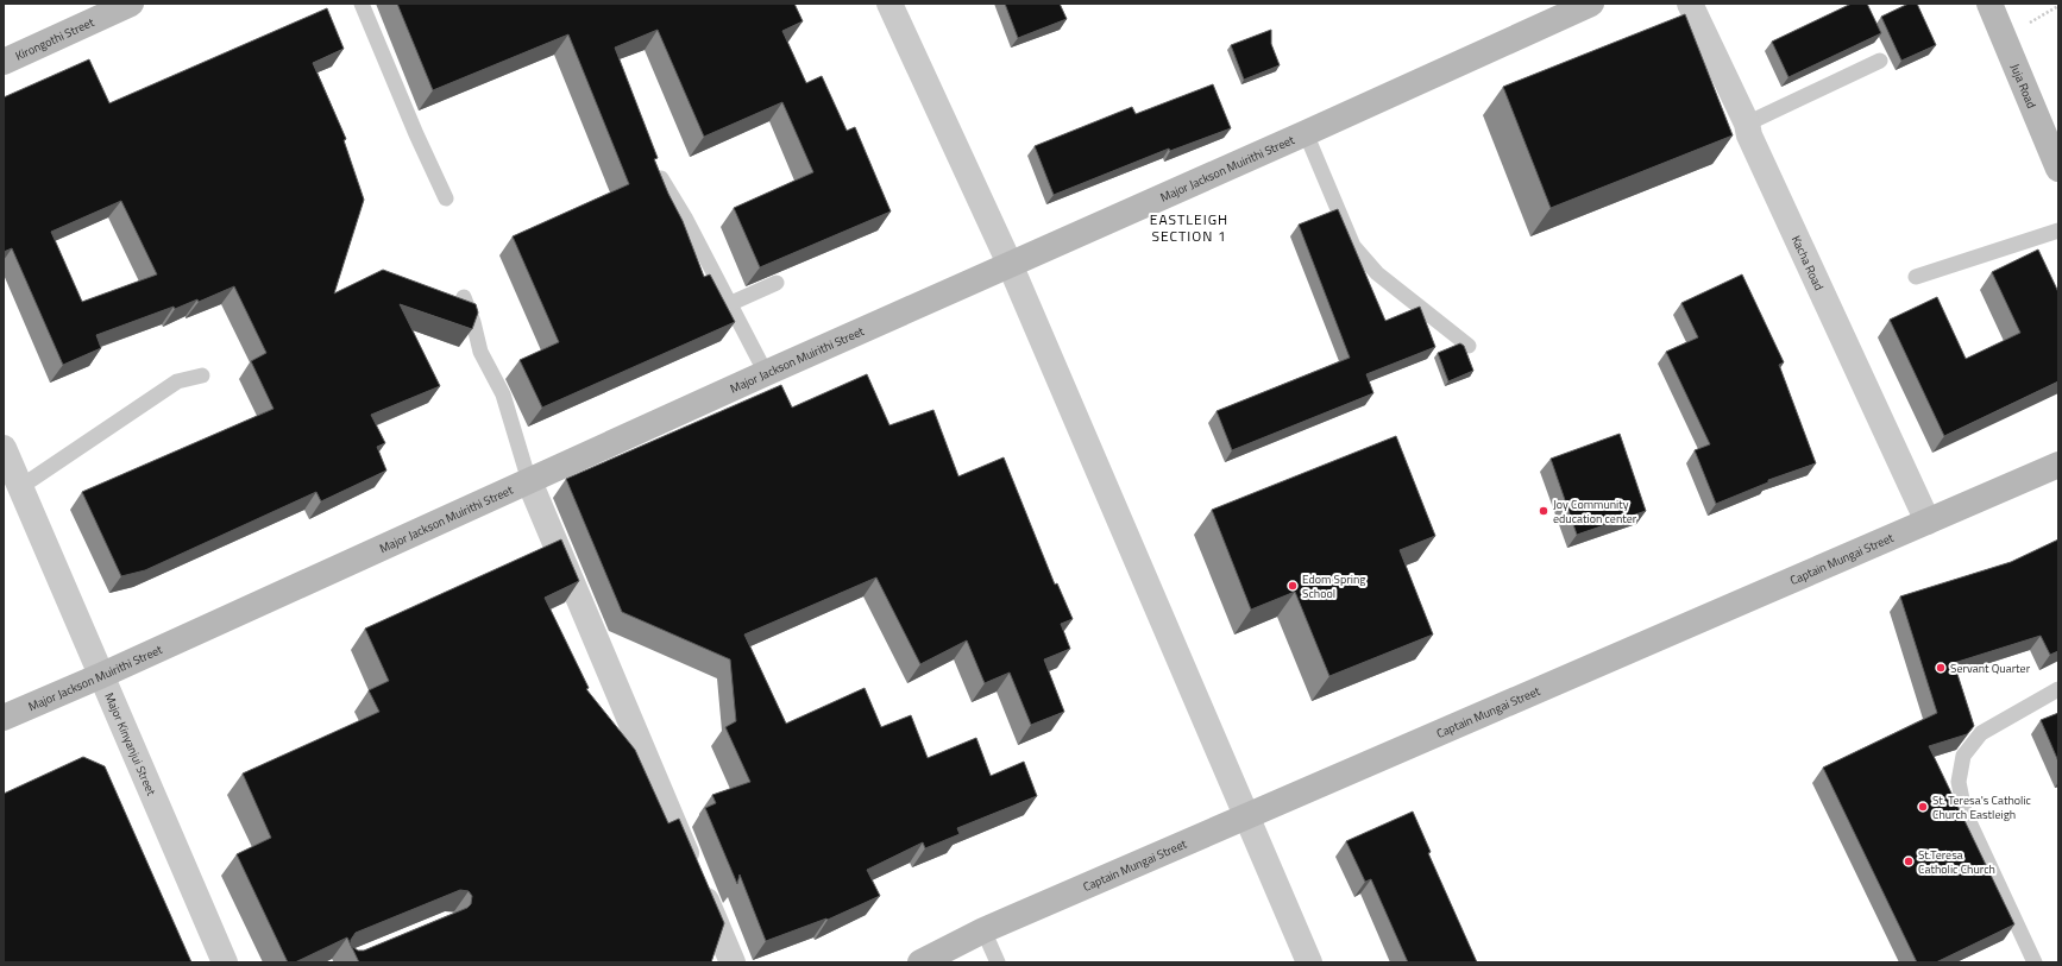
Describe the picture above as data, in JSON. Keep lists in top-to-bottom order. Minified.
{"streets":{"street":["Kirongothi Street","Juja Road","Major Jackson Muirithi Street","Kacha Road","Captain Mungai Street","Major Kinyanjui Street"]},"crossings":[["Major Jackson Muirithi Street","Major Kinyanjui Street"],["Kacha Road","Captain Mungai Street"]],"districts":["EASTLEIGH SECTION 1"],"places":["Joy Community education center","Edom Spring School","Servant Quarter","St. Teresa's Catholic Church Eastleigh","St.Teresa Catholic Church"]}
